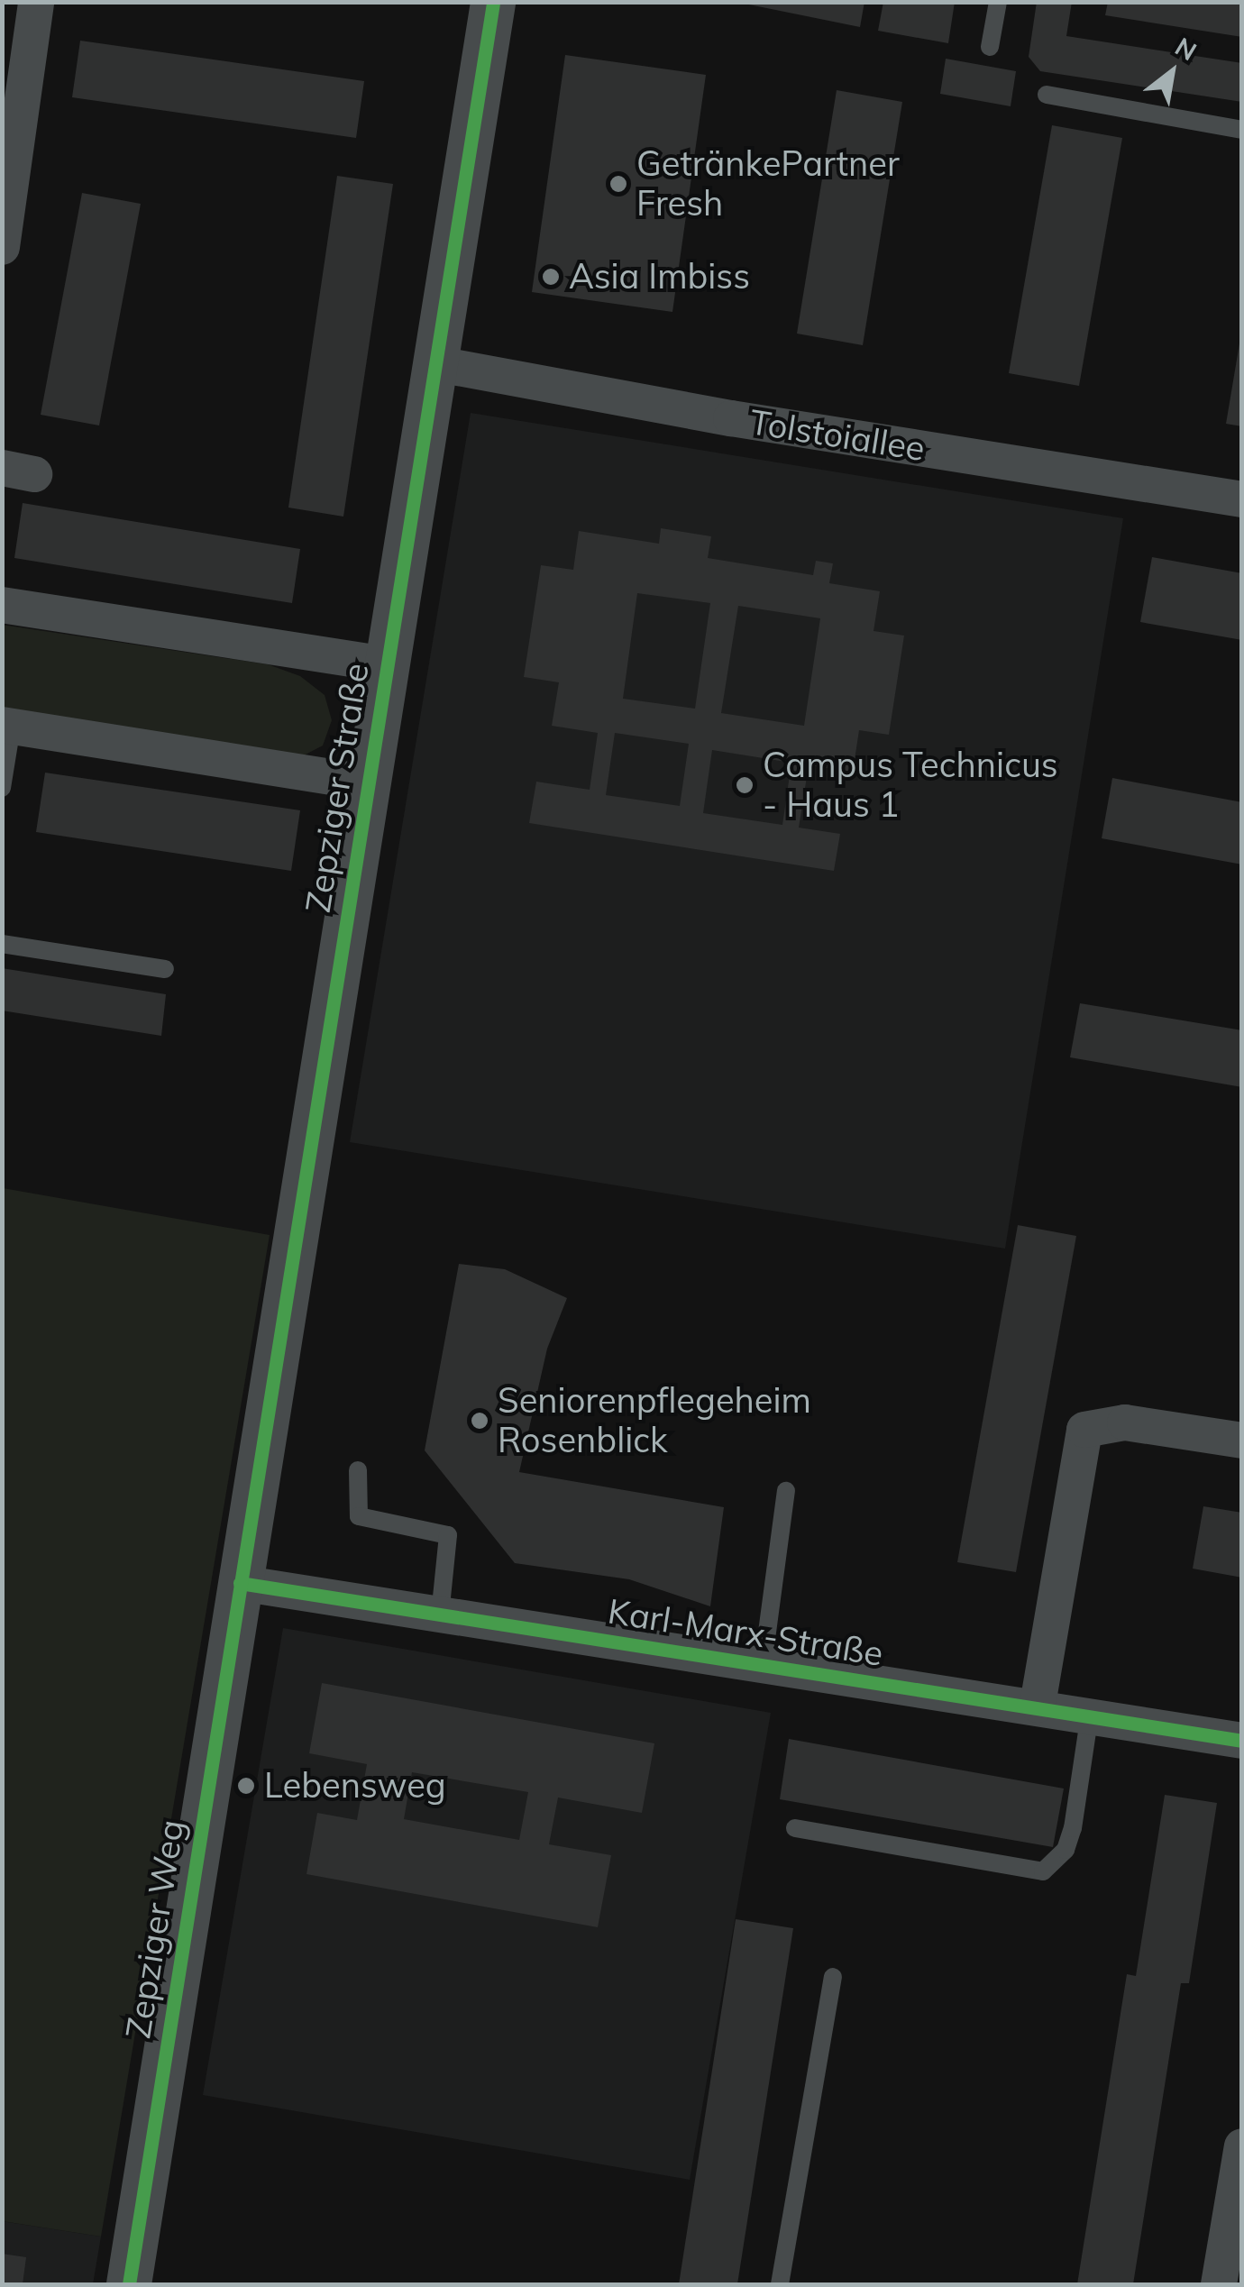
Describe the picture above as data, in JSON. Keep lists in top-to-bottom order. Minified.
{"streets":{"street":["Tolstoiallee","Zepziger Straße","Karl-Marx-Straße","Zepziger Weg"]},"crossings":[["Tolstoiallee","Zepziger Straße"],["Zepziger Straße","Karl-Marx-Straße"],["Zepziger Straße","Zepziger Weg"],["Karl-Marx-Straße","Zepziger Weg"]],"places":["GetränkePartner Fresh","Asia Imbiss","Campus Technicus - Haus 1","Seniorenpflegeheim Rosenblick","Lebensweg"],"north":"top right"}
